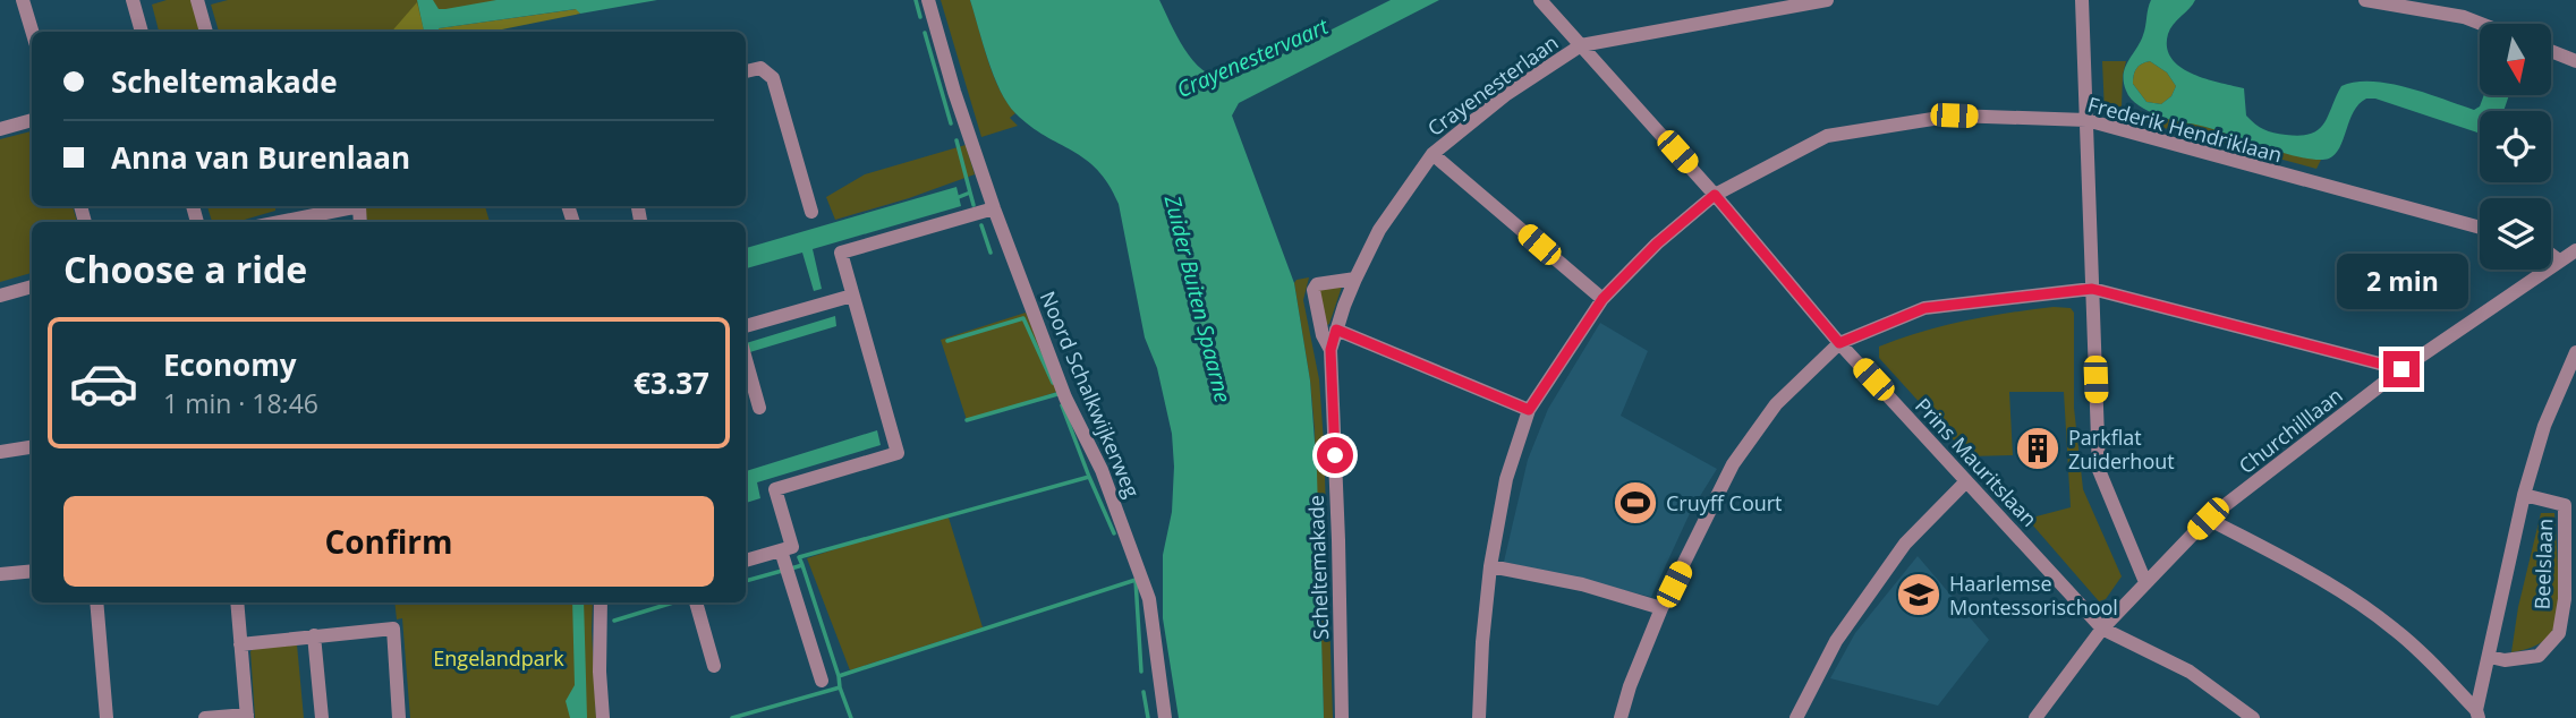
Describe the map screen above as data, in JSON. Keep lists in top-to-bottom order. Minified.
{"streets":{"street":["Crayenesterlaan","Frederik Hendriklaan","Noord Schalkwijkerweg","Churchilllaan","Prins Mauritslaan","Beelslaan","Scheltemakade"]},"crossings":[["Crayenesterlaan","Prins Mauritslaan"],["Crayenesterlaan","Scheltemakade"],["Frederik Hendriklaan","Prins Mauritslaan"],["Churchilllaan","Prins Mauritslaan"]],"water":["Crayenestervaart","Zuider Buiten Spaarne"],"parks":["Engelandpark"],"places":{"building":["Parkflat Zuiderhout"],"sports":["Cruyff Court"],"school or university":["Haarlemse Montessorischool"]},"north":"bottom","page":{"banner":["Scheltemakade","Anna van Burenlaan"],"heading":"Choose a ride","bubble":"2 min","list":[{"name":"Economy","note":"1 min · 18:46","value":"€3.37"}],"buttons":"Confirm"}}
